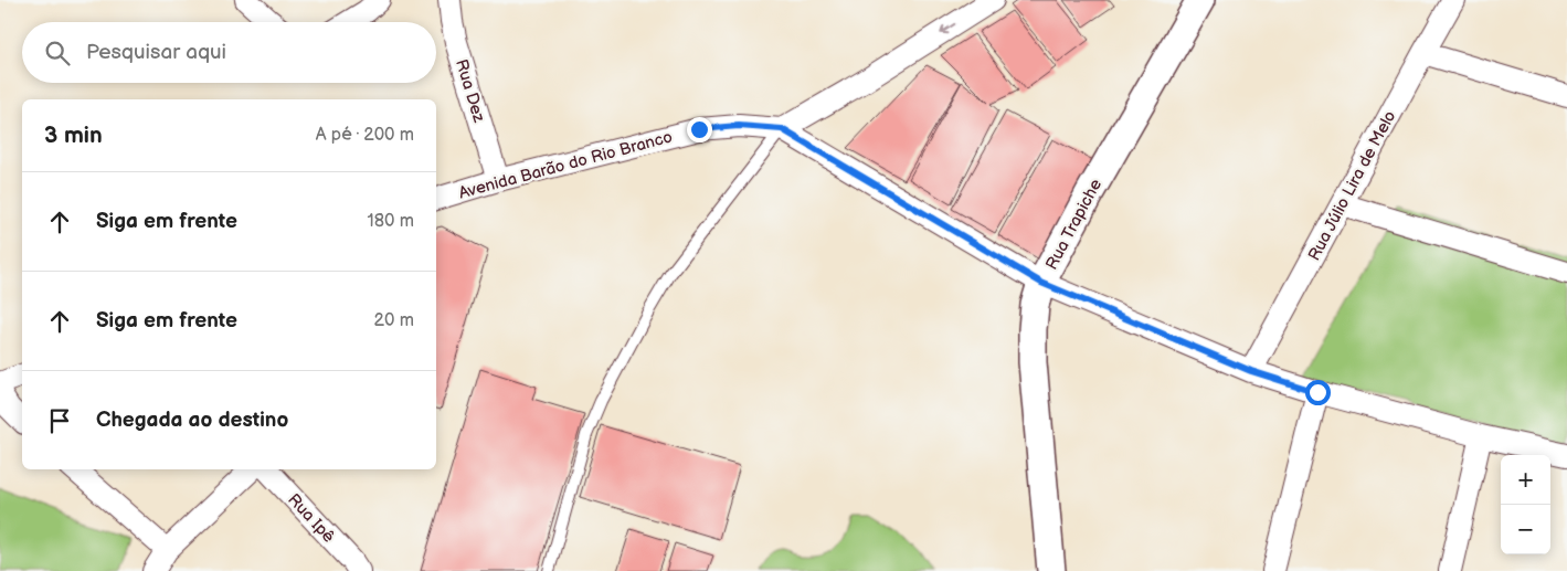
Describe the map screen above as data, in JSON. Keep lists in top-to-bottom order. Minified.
{"streets":{"street":["Rua Dez","Avenida Barão do Rio Branco","Rua Júlio Lira de Melo","Rua Trapiche","Rua Ipê"]},"crossings":[["Rua Dez","Avenida Barão do Rio Branco"]],"page":{"search":"Pesquisar aqui","heading":["3 min","A pé · 200 m"],"list":[["Siga em frente","180 m"],["Siga em frente","20 m"],"Chegada ao destino"],"map_buttons":["+","−"]}}
